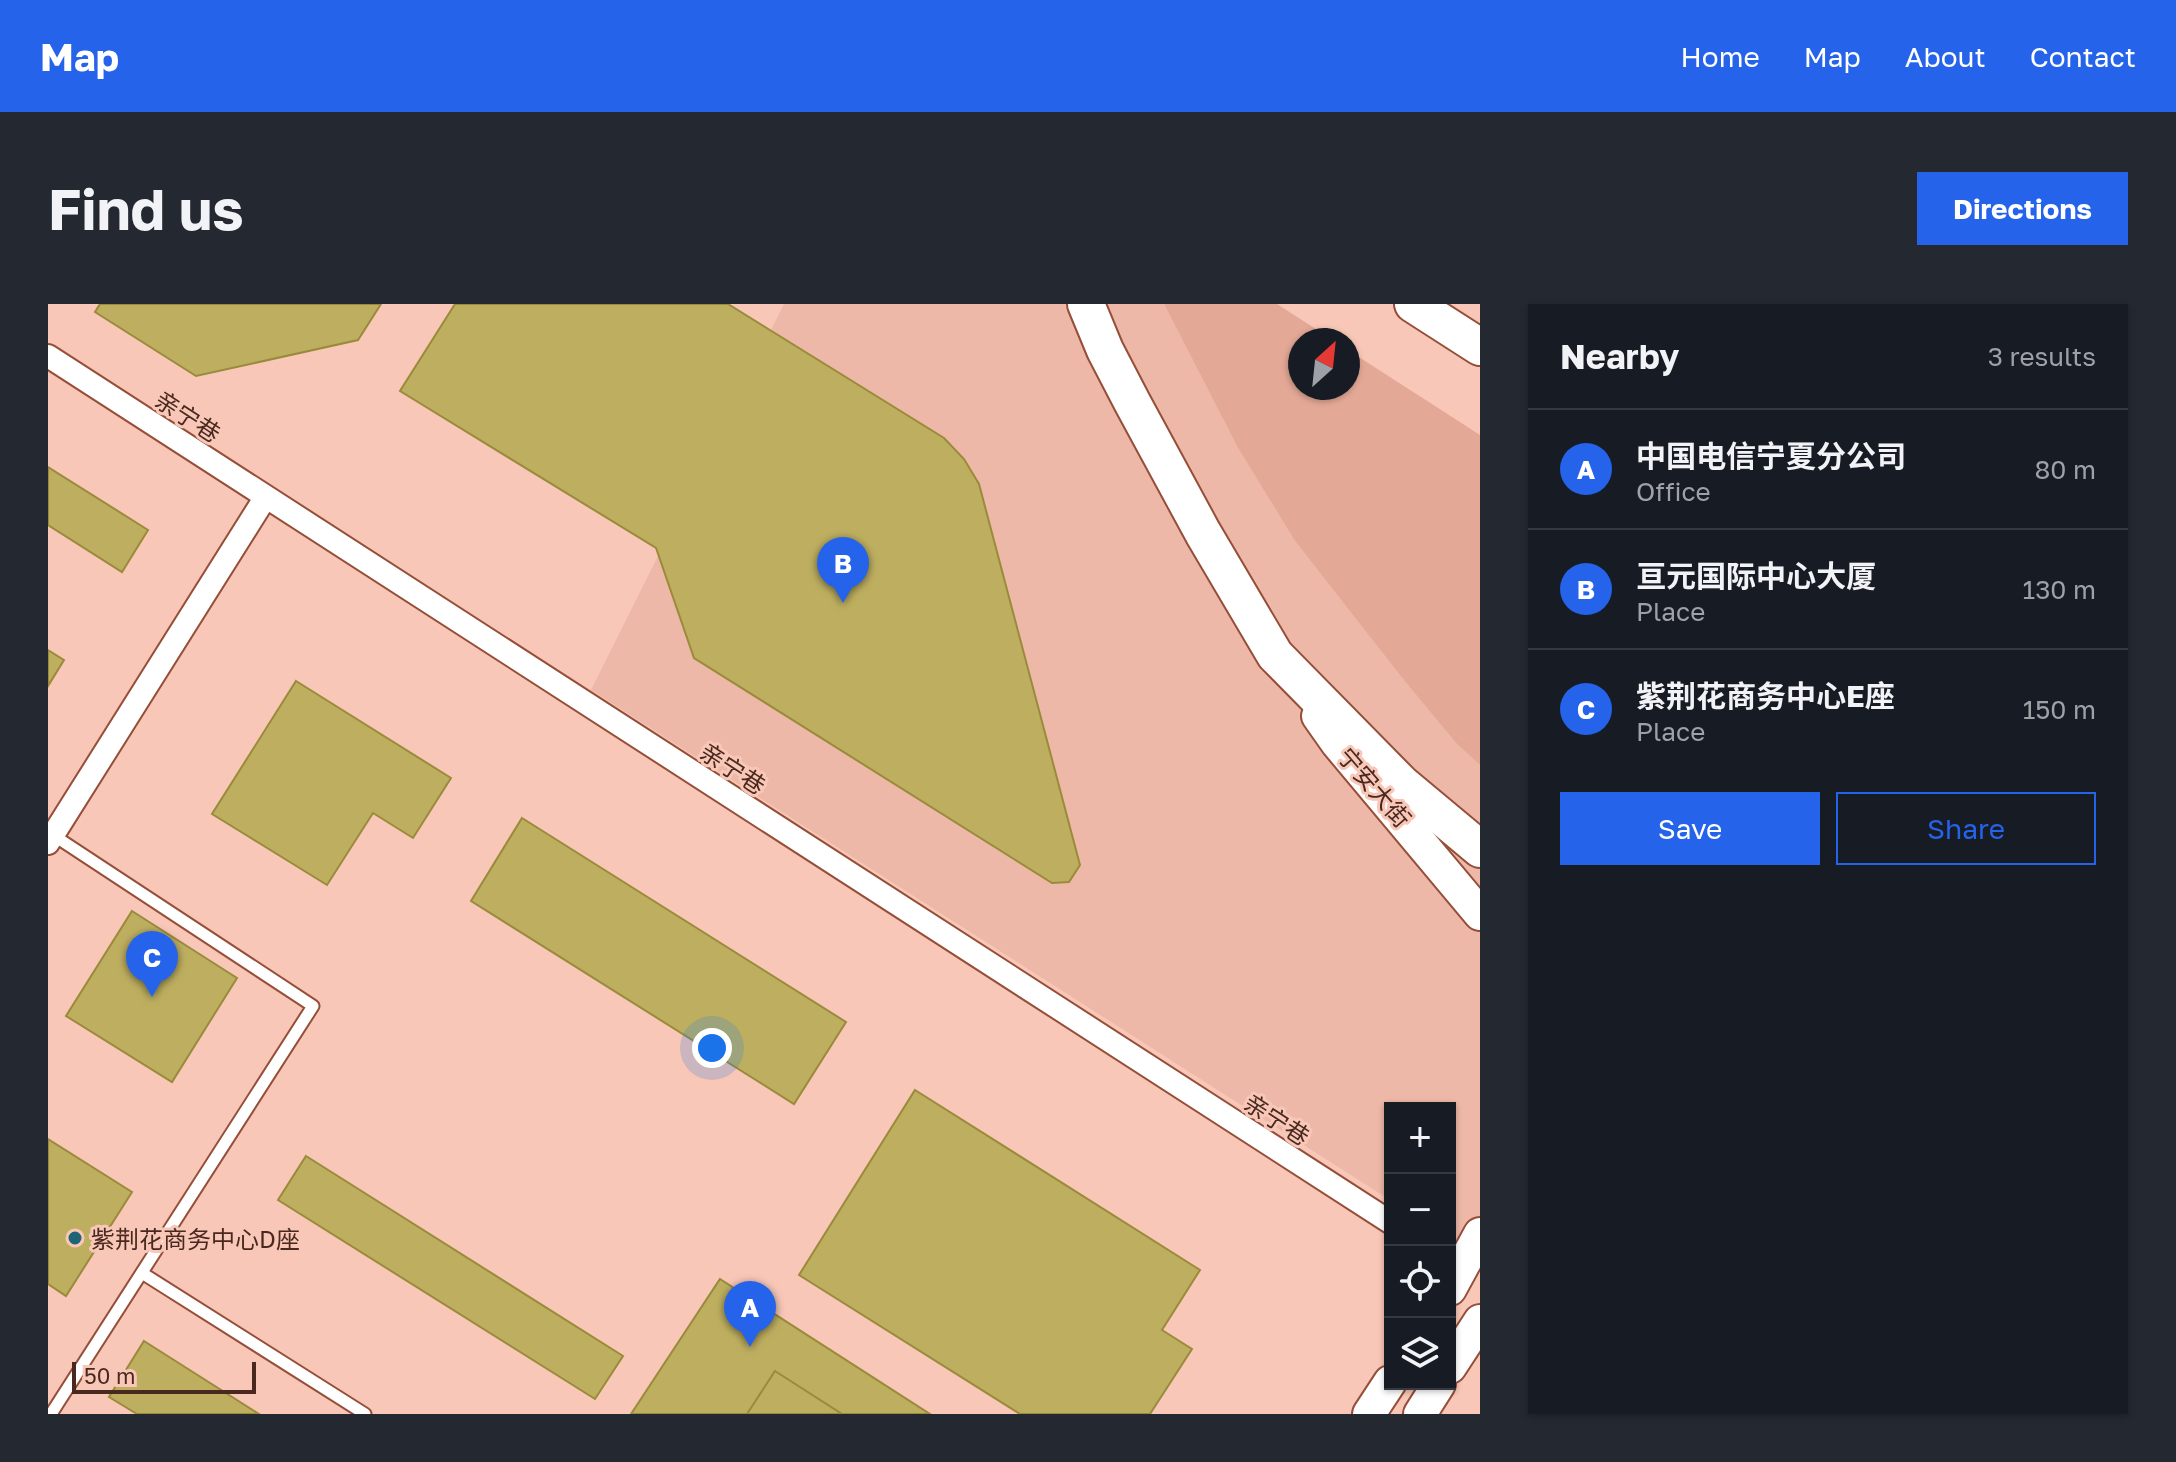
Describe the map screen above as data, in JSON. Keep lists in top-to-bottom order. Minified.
{"streets":{"main road":["宁安大街"],"street":["亲宁巷"]},"places":["紫荆花商务中心D座"],"scale_bar":"50 m","north":"top right","page":{"header":"Map","nav":["Home","Map","About","Contact"],"buttons":["Directions",["Save","Share"]],"title":"Find us","heading":["Nearby","3 results"],"list":[{"mark":"A","name":"中国电信宁夏分公司","note":"Office","value":"80 m"},{"mark":"B","name":"亘元国际中心大厦","note":"Place","value":"130 m"},{"mark":"C","name":"紫荆花商务中心E座","note":"Place","value":"150 m"}],"pins":["B","C","A"],"map_buttons":["+","−"],"scale":"50 m"}}
